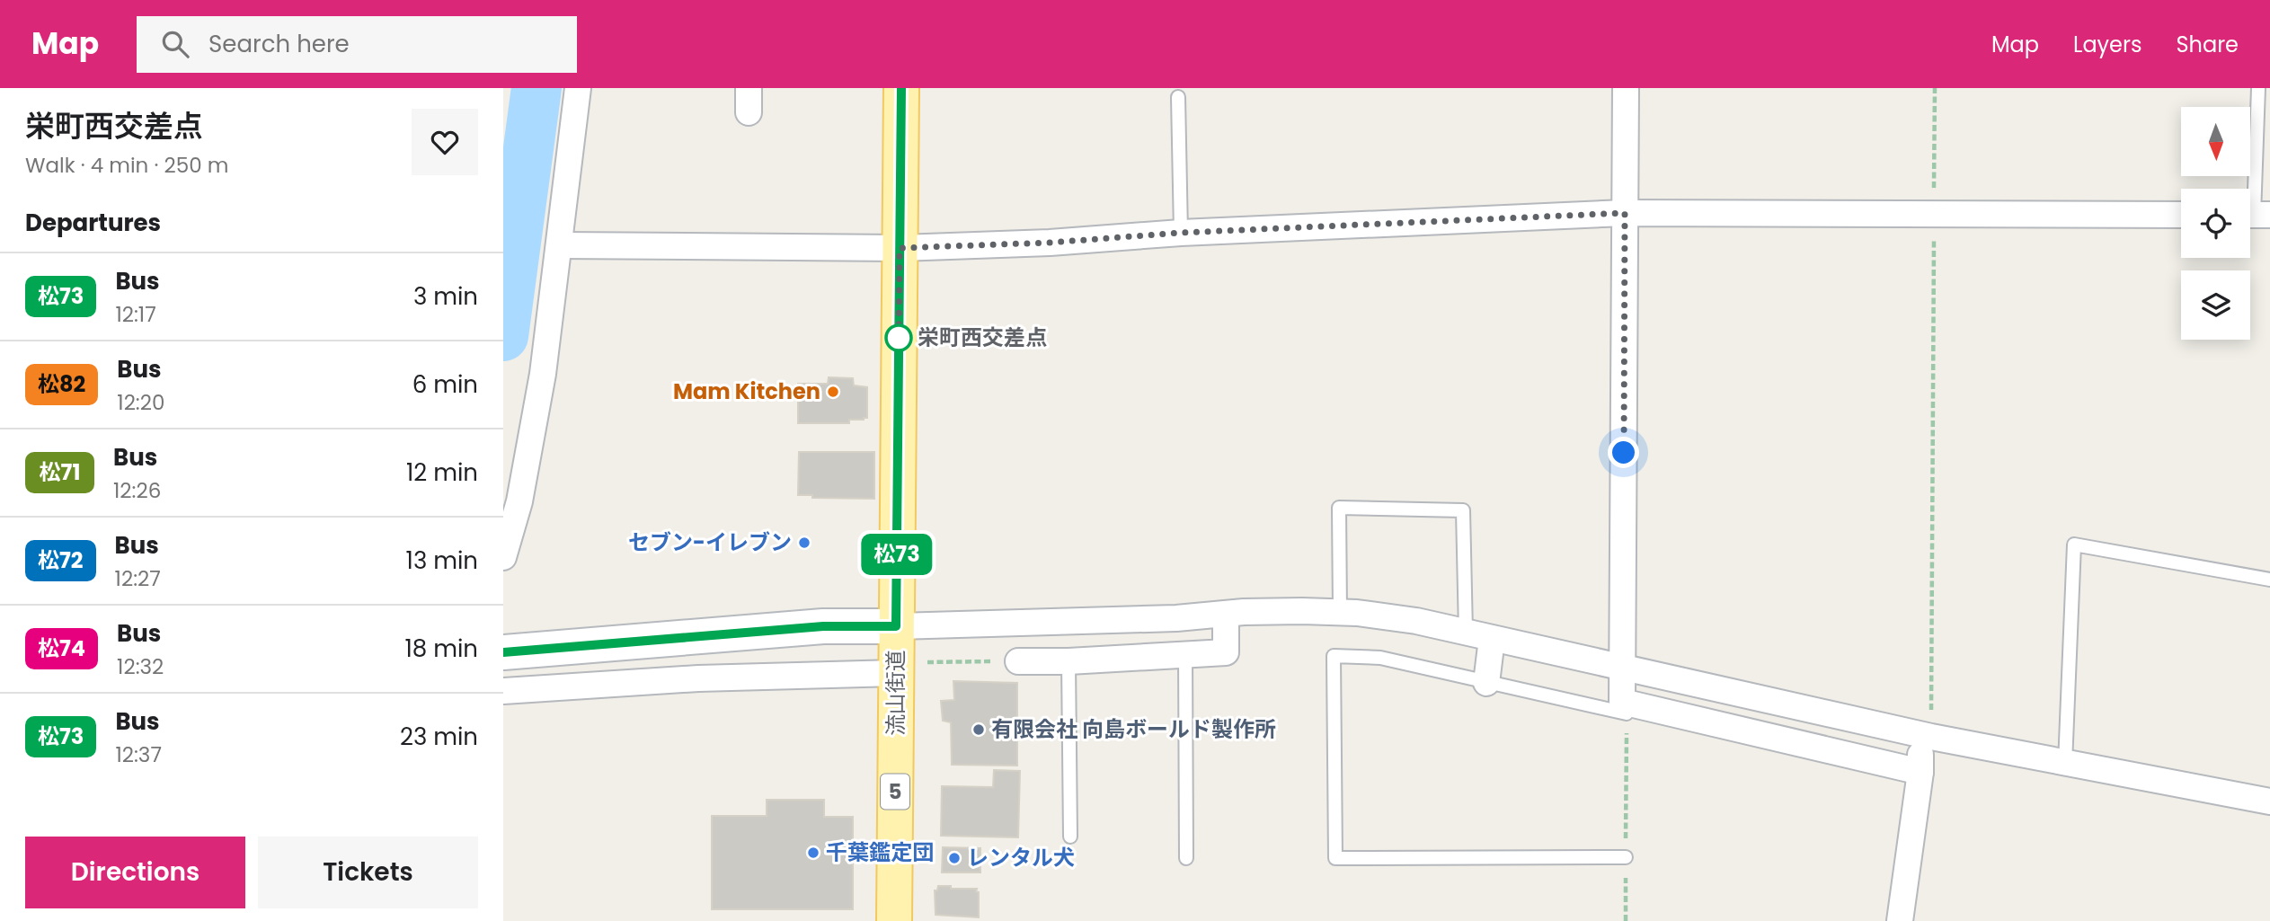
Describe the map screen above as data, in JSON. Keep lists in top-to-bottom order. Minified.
{"streets":{"main road":["流山街道","5"]},"places":["栄町西交差点","Mam Kitchen","セブン-イレブン","有限会社 向島ボールド製作所","千葉鑑定団","レンタル犬"],"lines":["bus line 松73"],"north":"bottom","page":{"header":"Map","search":"Search here","nav":["Map","Layers","Share"],"heading":[["栄町西交差点","Walk · 4 min · 250 m"],"Departures"],"on_map":"松73","list":[{"mark":"松73","name":"Bus","note":"12:17","value":"3 min"},{"mark":"松82","name":"Bus","note":"12:20","value":"6 min"},{"mark":"松71","name":"Bus","note":"12:26","value":"12 min"},{"mark":"松72","name":"Bus","note":"12:27","value":"13 min"},{"mark":"松74","name":"Bus","note":"12:32","value":"18 min"},{"mark":"松73","name":"Bus","note":"12:37","value":"23 min"}],"buttons":["Directions","Tickets"]}}
